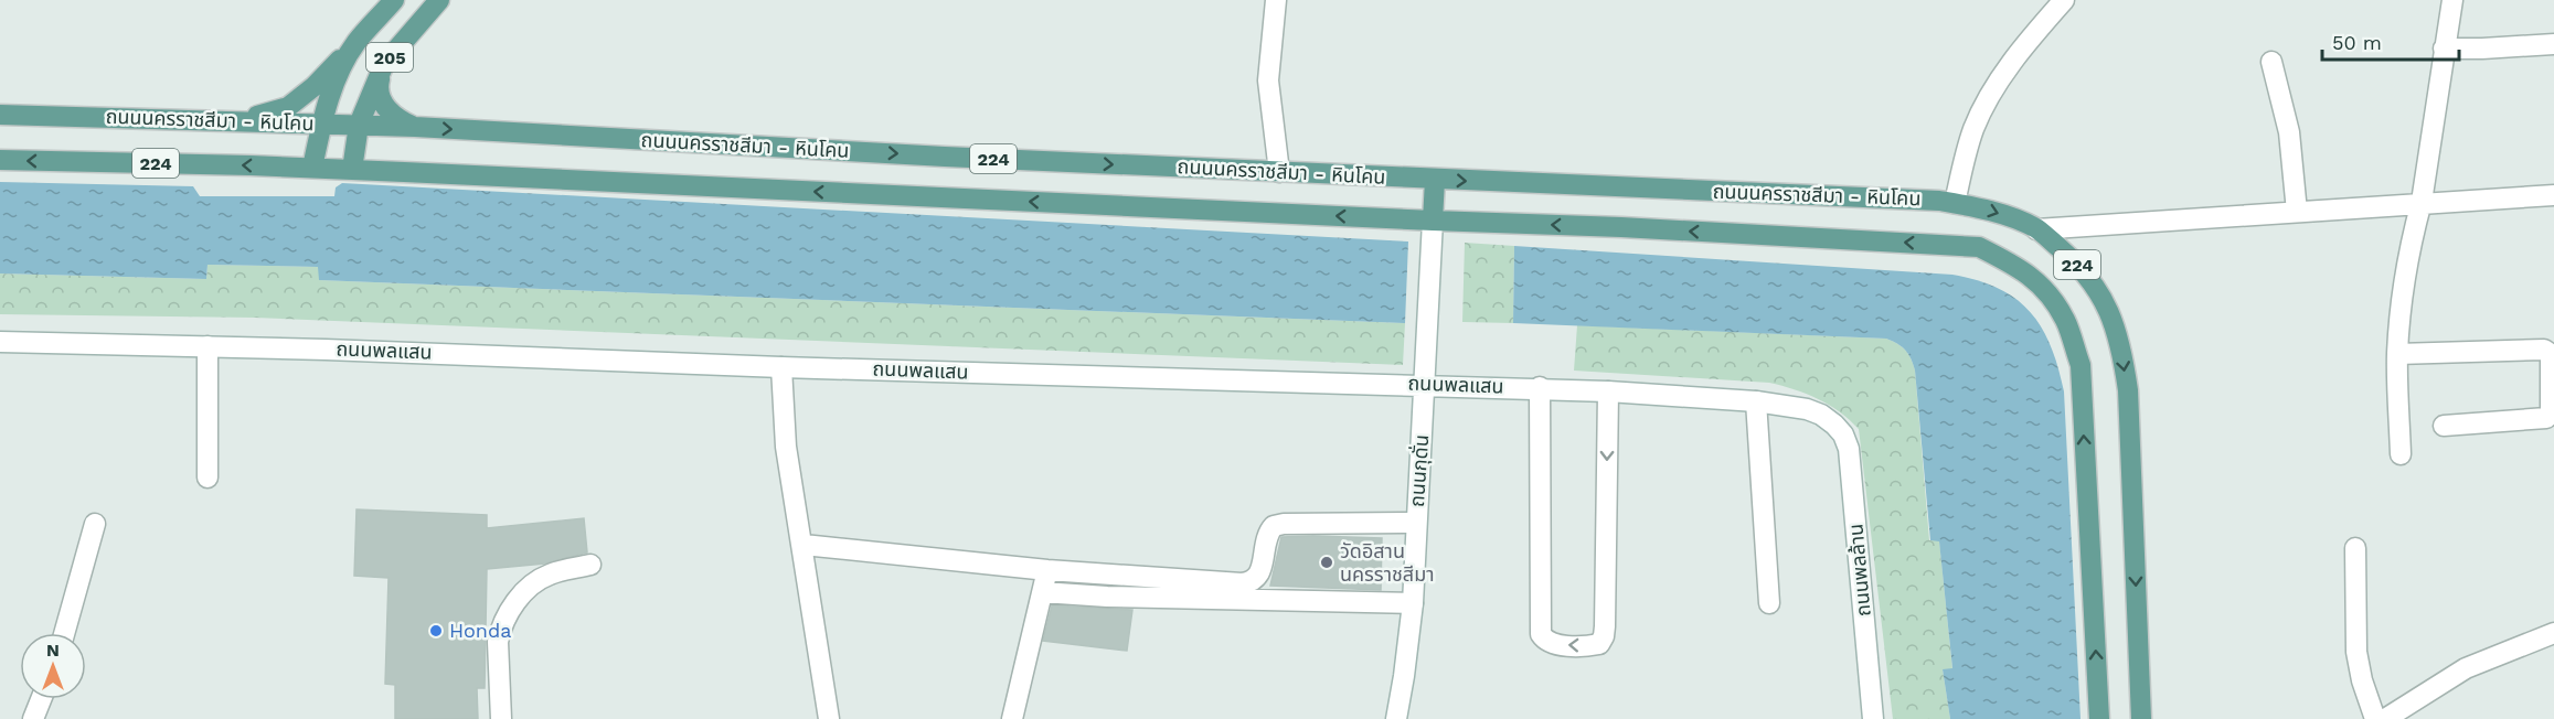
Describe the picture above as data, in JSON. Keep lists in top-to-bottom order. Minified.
{"streets":{"main road":["205","ถนนนครราชสีมา - หินโคน","224"],"street":["ถนนพลแสน","ถนนกุดั่น","ถนนพลล้าน"]},"crossings":[["205","ถนนนครราชสีมา - หินโคน"],["ถนนนครราชสีมา - หินโคน","ถนนกุดั่น"],["ถนนพลแสน","ถนนกุดั่น"],["ถนนพลแสน","ถนนพลล้าน"]],"places":["วัดอิสาน นครราชสีมา","Honda"],"scale_bar":"50 m","north":"top"}
